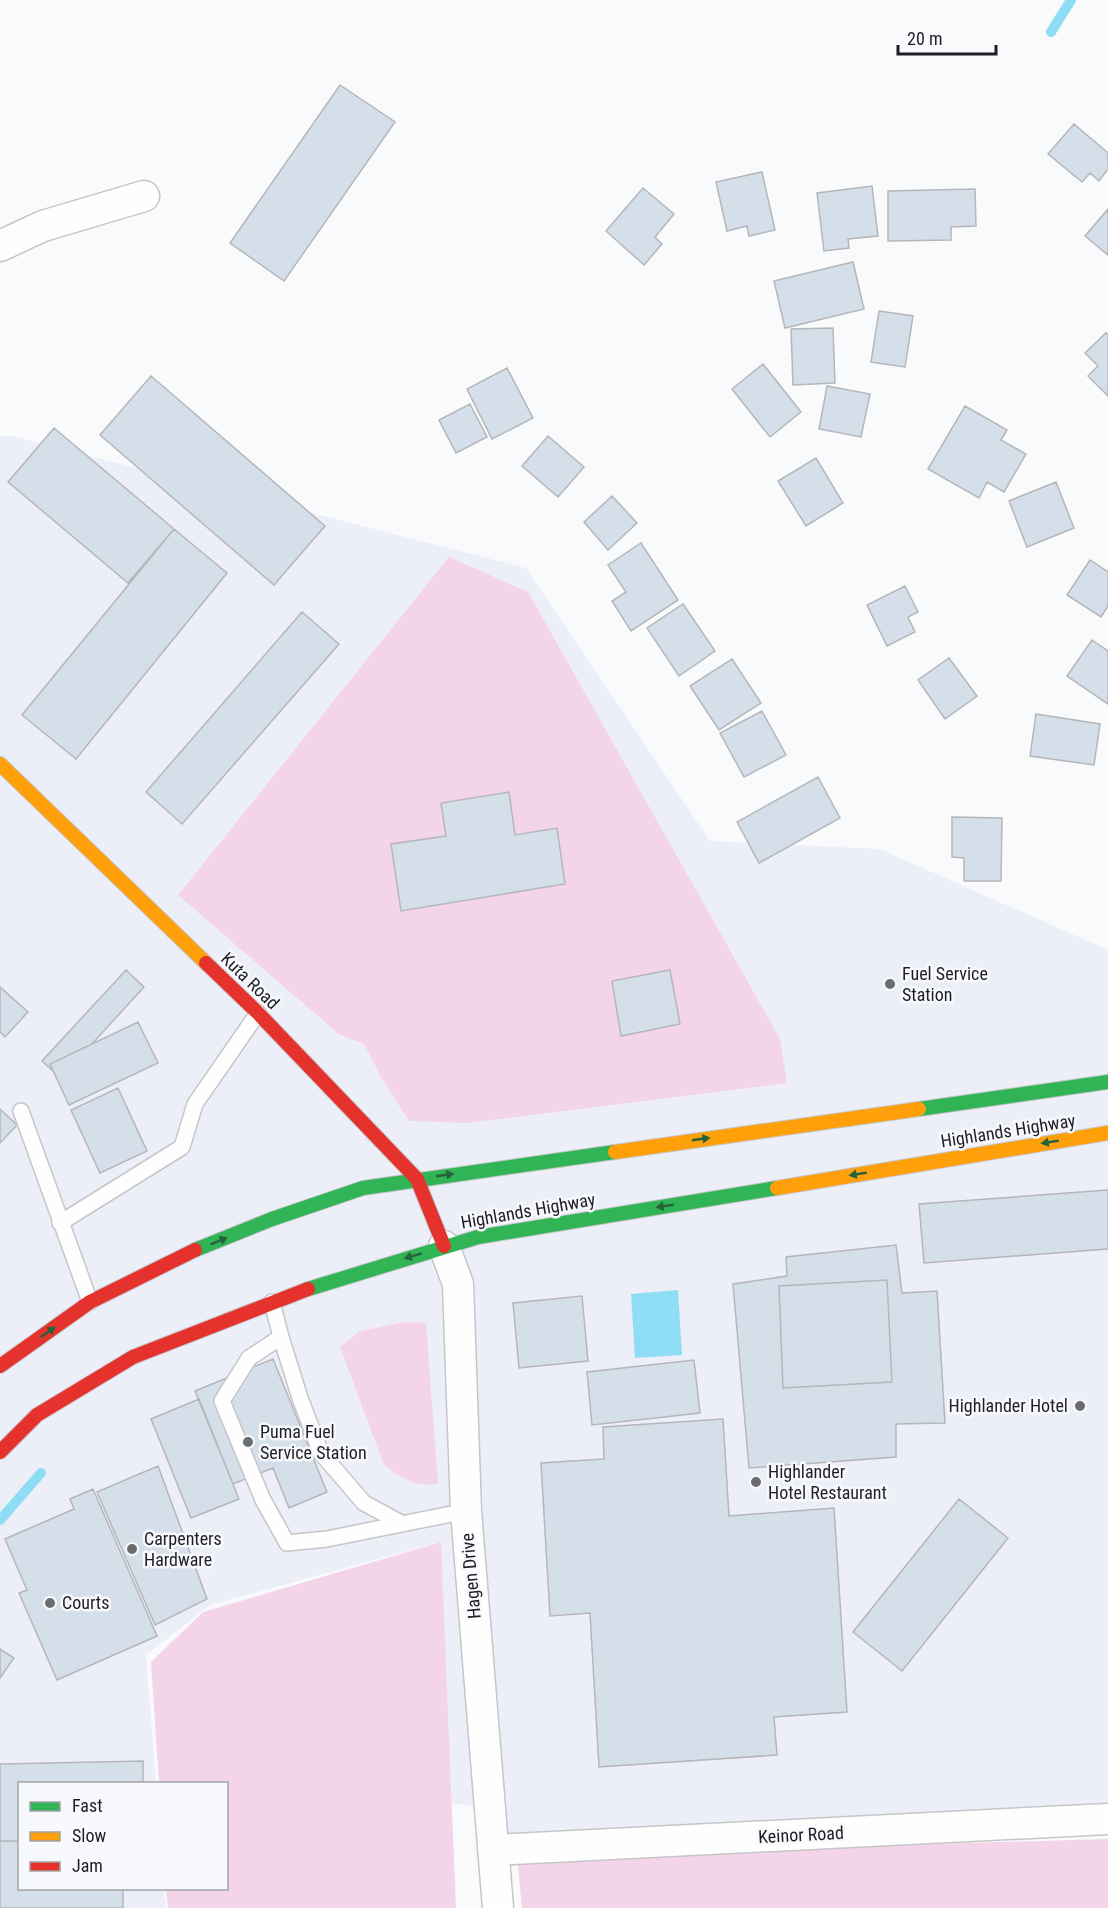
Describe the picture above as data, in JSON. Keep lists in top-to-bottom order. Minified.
{"streets":{"main road":["Kuta Road","Highlands Highway"],"street":["Hagen Drive","Keinor Road"]},"crossings":[["Kuta Road","Highlands Highway"],["Kuta Road","Hagen Drive"],["Highlands Highway","Hagen Drive"],["Hagen Drive","Keinor Road"]],"places":["Fuel Service Station","Highlander Hotel","Puma Fuel Service Station","Highlander Hotel Restaurant","Carpenters Hardware","Courts"],"legend":["Fast","Slow","Jam"],"scale_bar":"20 m"}
